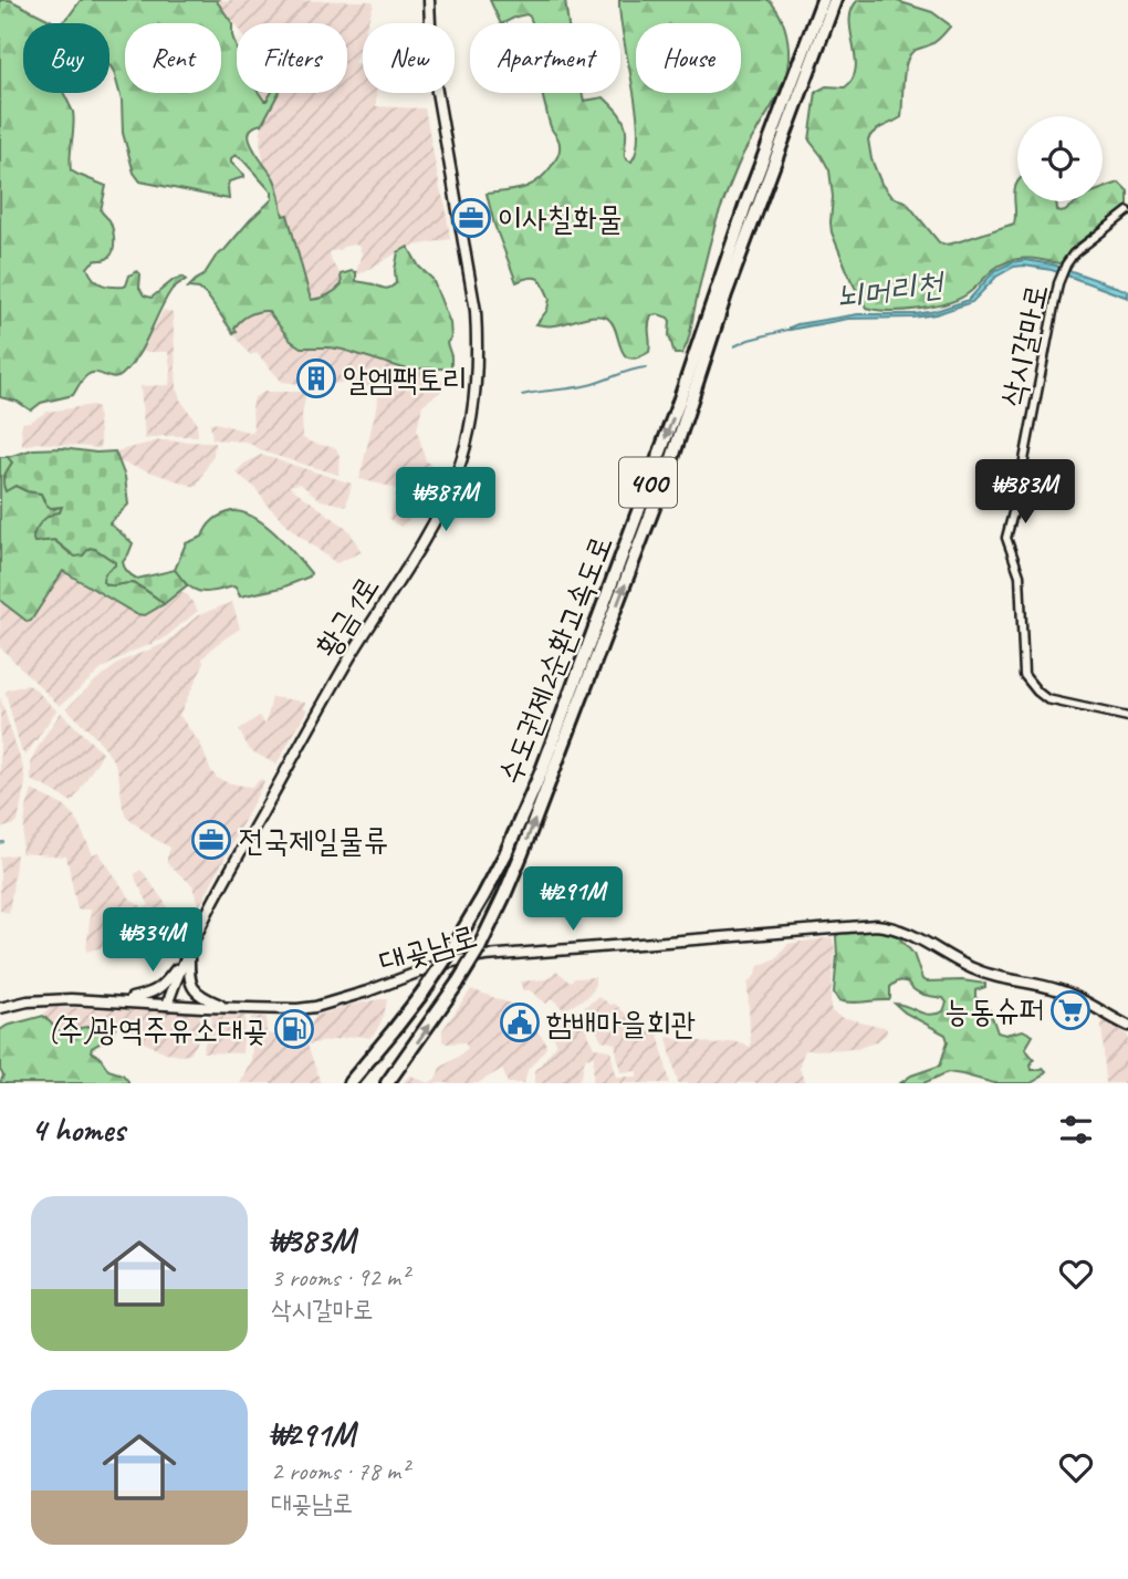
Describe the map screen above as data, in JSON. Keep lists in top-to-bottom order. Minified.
{"streets":{"highway":["400","수도권제2순환고속도로"],"street":["삭시갈마로","황금1로","대곶남로"]},"crossings":[["황금1로","대곶남로"]],"water":["뇌머리천"],"places":{"office":["이사칠화물","전국제일물류"],"building":["알엠팩토리"],"supermarket":["능동슈퍼"],"public building":["함배마을회관"],"fuel station":["(주)광역주유소대곶"]},"page":{"chip":["Buy","Rent","Filters","New","Apartment","House"],"price":["₩383M","₩387M","₩291M","₩334M"],"heading":"4 homes","list":[{"name":"₩383M","note":"3 rooms · 92 m² · 삭시갈마로"},{"name":"₩291M","note":"2 rooms · 78 m² · 대곶남로"}]}}
